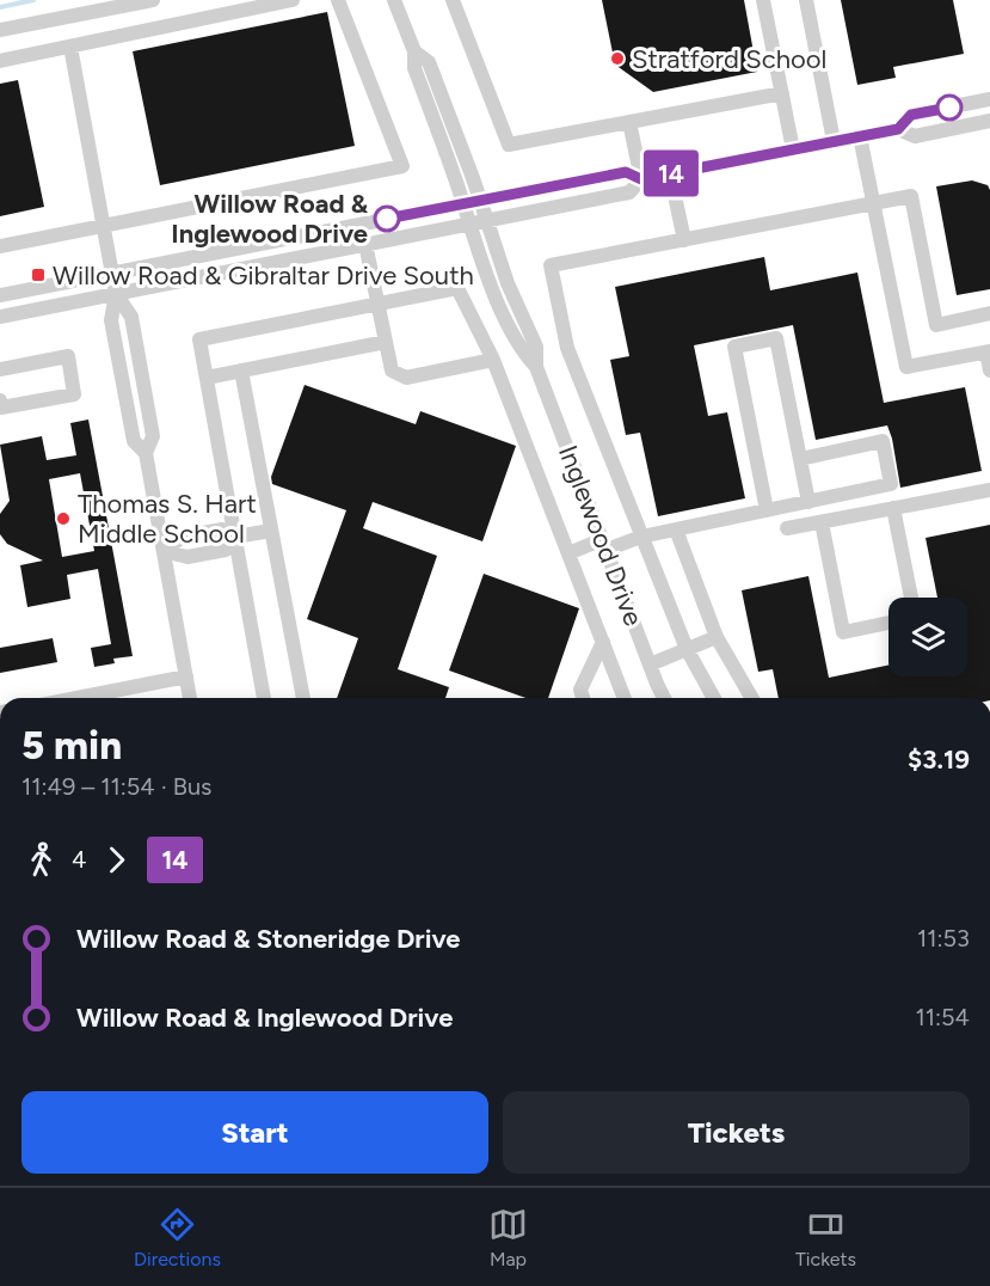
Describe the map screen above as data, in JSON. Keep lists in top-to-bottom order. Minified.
{"streets":{"street":["Inglewood Drive"]},"places":{"other":["Stratford School","Willow Road & Inglewood Drive","Thomas S. Hart Middle School"],"transit":["Willow Road & Gibraltar Drive South"]},"lines":["bus line 14"],"page":{"on_map":"14","heading":["5 min","11:49 – 11:54 · Bus","$3.19"],"legs":["4","14"],"list":[{"name":"Willow Road & Stoneridge Drive","value":"11:53"},{"name":"Willow Road & Inglewood Drive","value":"11:54"}],"buttons":["Start","Tickets"],"tabs":["Directions","Map","Tickets"]}}
